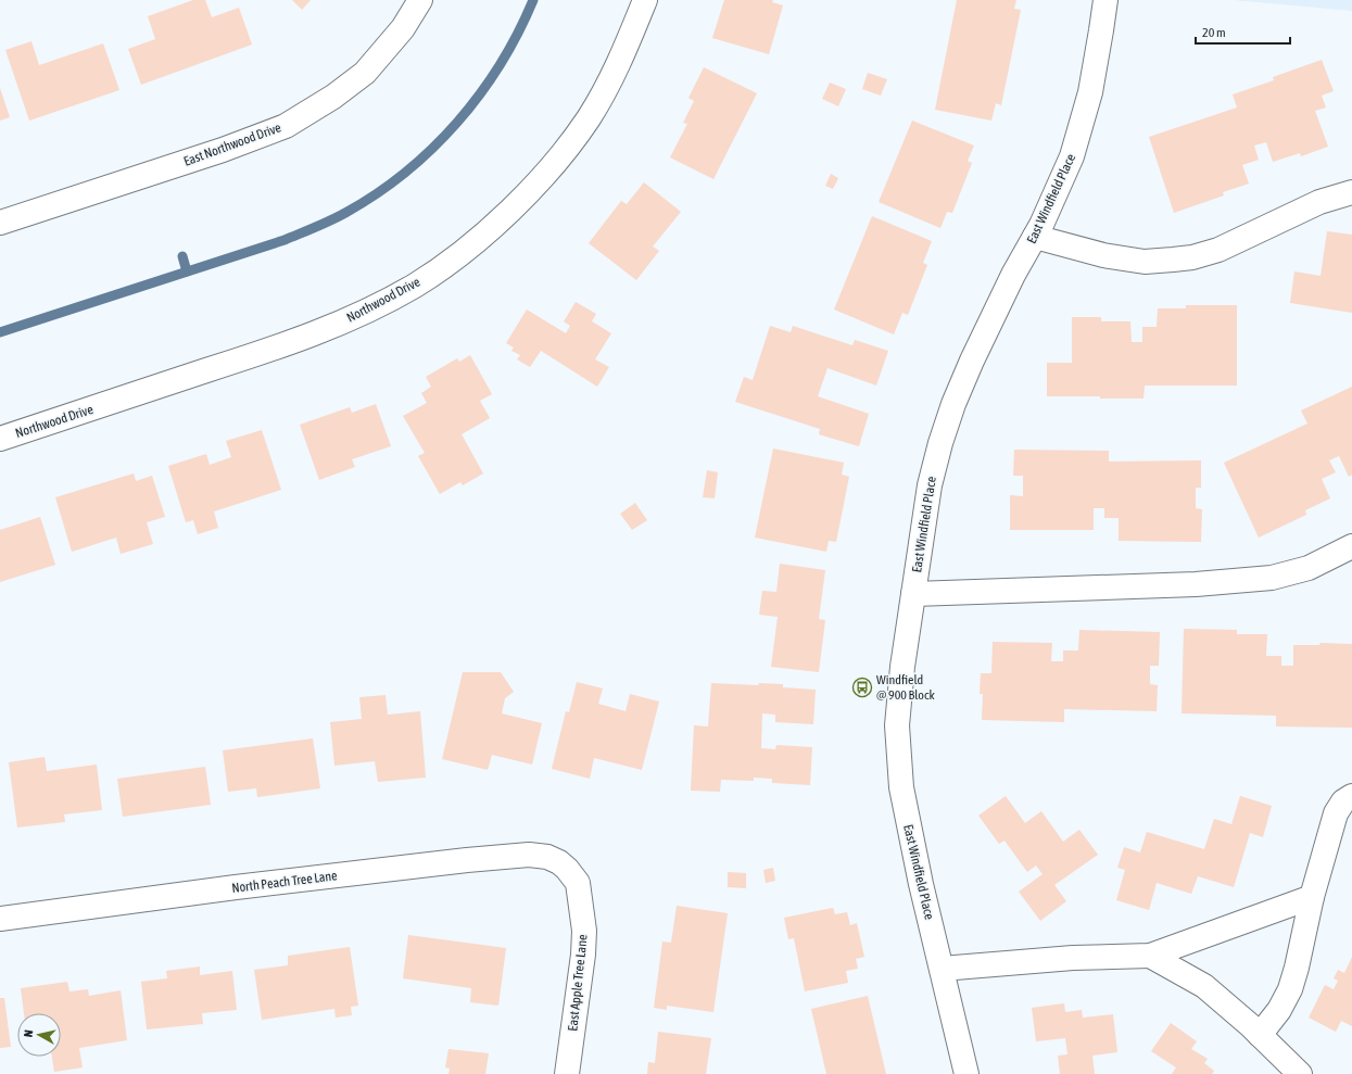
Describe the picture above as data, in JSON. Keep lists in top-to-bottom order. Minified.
{"streets":{"street":["East Northwood Drive","East Windfield Place","Northwood Drive","North Peach Tree Lane","East Apple Tree Lane"]},"crossings":[["North Peach Tree Lane","East Apple Tree Lane"]],"places":{"bus stop":["Windfield @ 900 Block"]},"scale_bar":"20 m","north":"left"}
